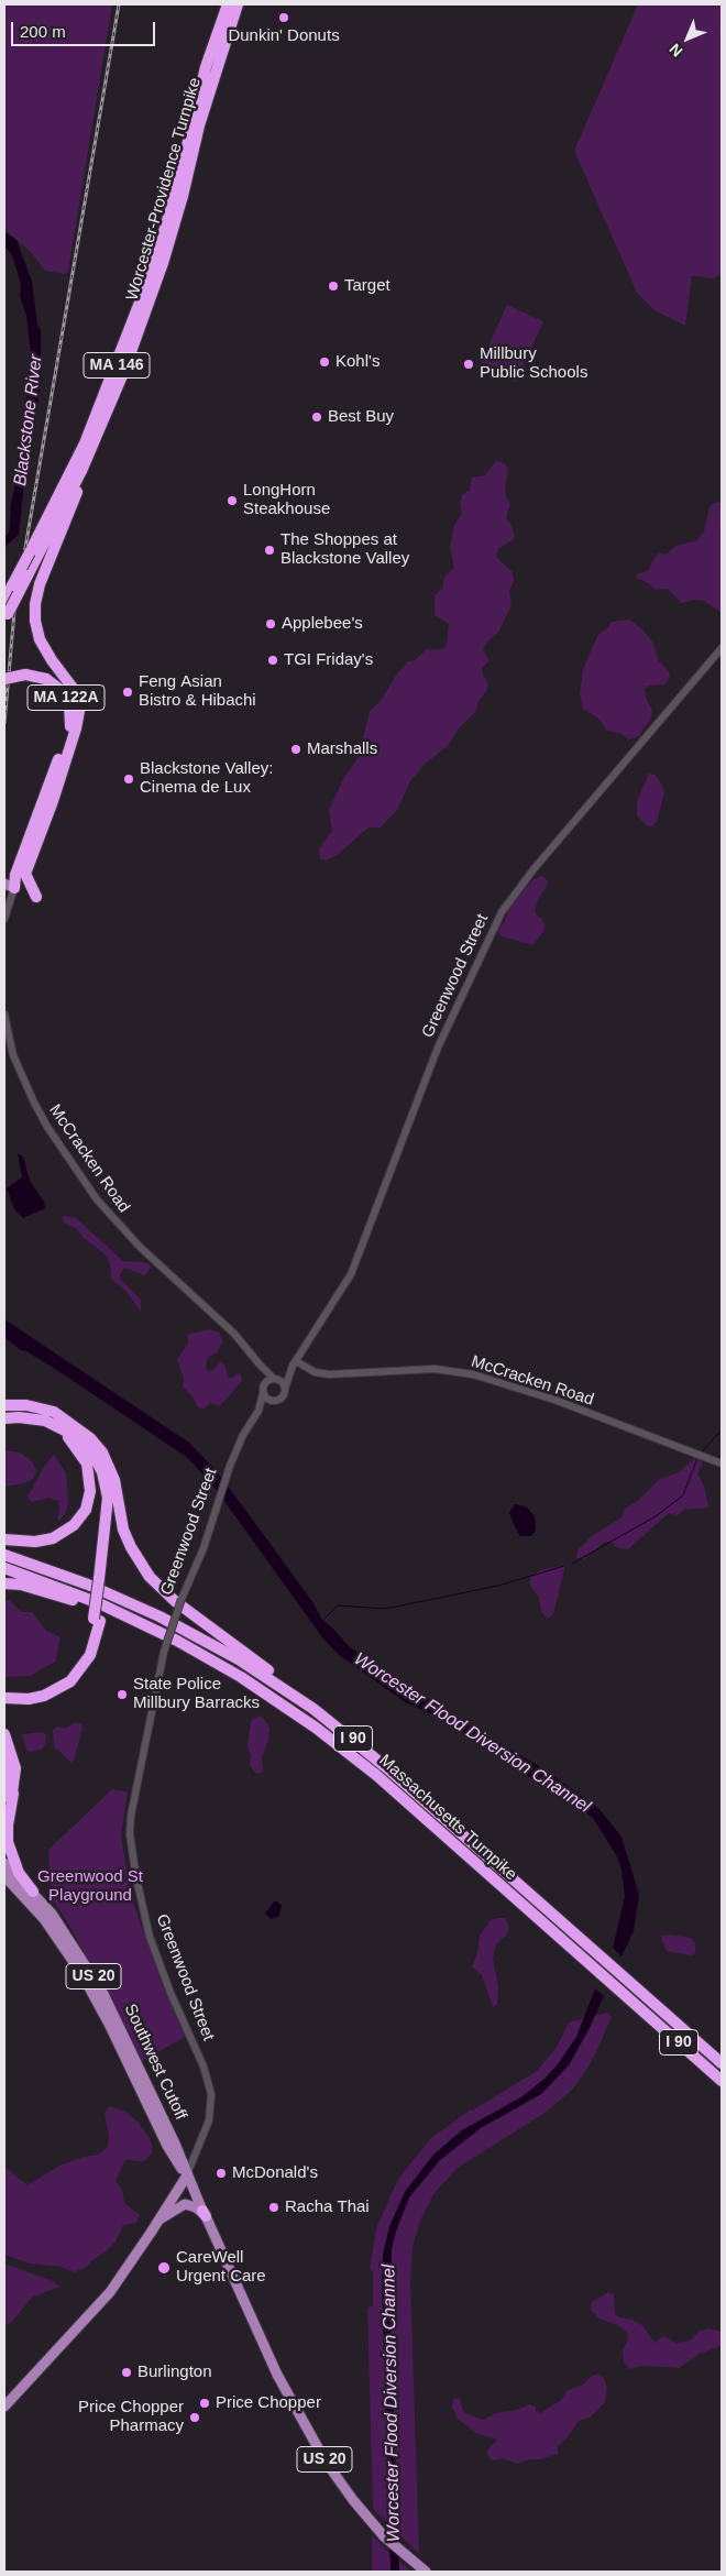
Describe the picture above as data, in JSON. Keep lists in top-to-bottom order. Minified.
{"streets":{"highway":["Worcester-Providence Turnpike","MA 146","MA 122A","I 90","Massachusetts Turnpike"],"main road":["Greenwood Street","US 20","Southwest Cutoff"],"street":["McCracken Road"]},"crossings":[["Greenwood Street","McCracken Road"],["Greenwood Street","Southwest Cutoff"]],"water":["Blackstone River","Worcester Flood Diversion Channel"],"parks":["Greenwood St Playground"],"places":["Dunkin' Donuts","Target","Kohl's","Millbury Public Schools","Best Buy","LongHorn Steakhouse","The Shoppes at Blackstone Valley","Applebee's","TGI Friday's","Feng Asian Bistro & Hibachi","Marshalls","Blackstone Valley: Cinema de Lux","State Police Millbury Barracks","McDonald's","Racha Thai","CareWell Urgent Care","Burlington","Price Chopper","Price Chopper Pharmacy"],"scale_bar":"200 m","north":"bottom left"}
